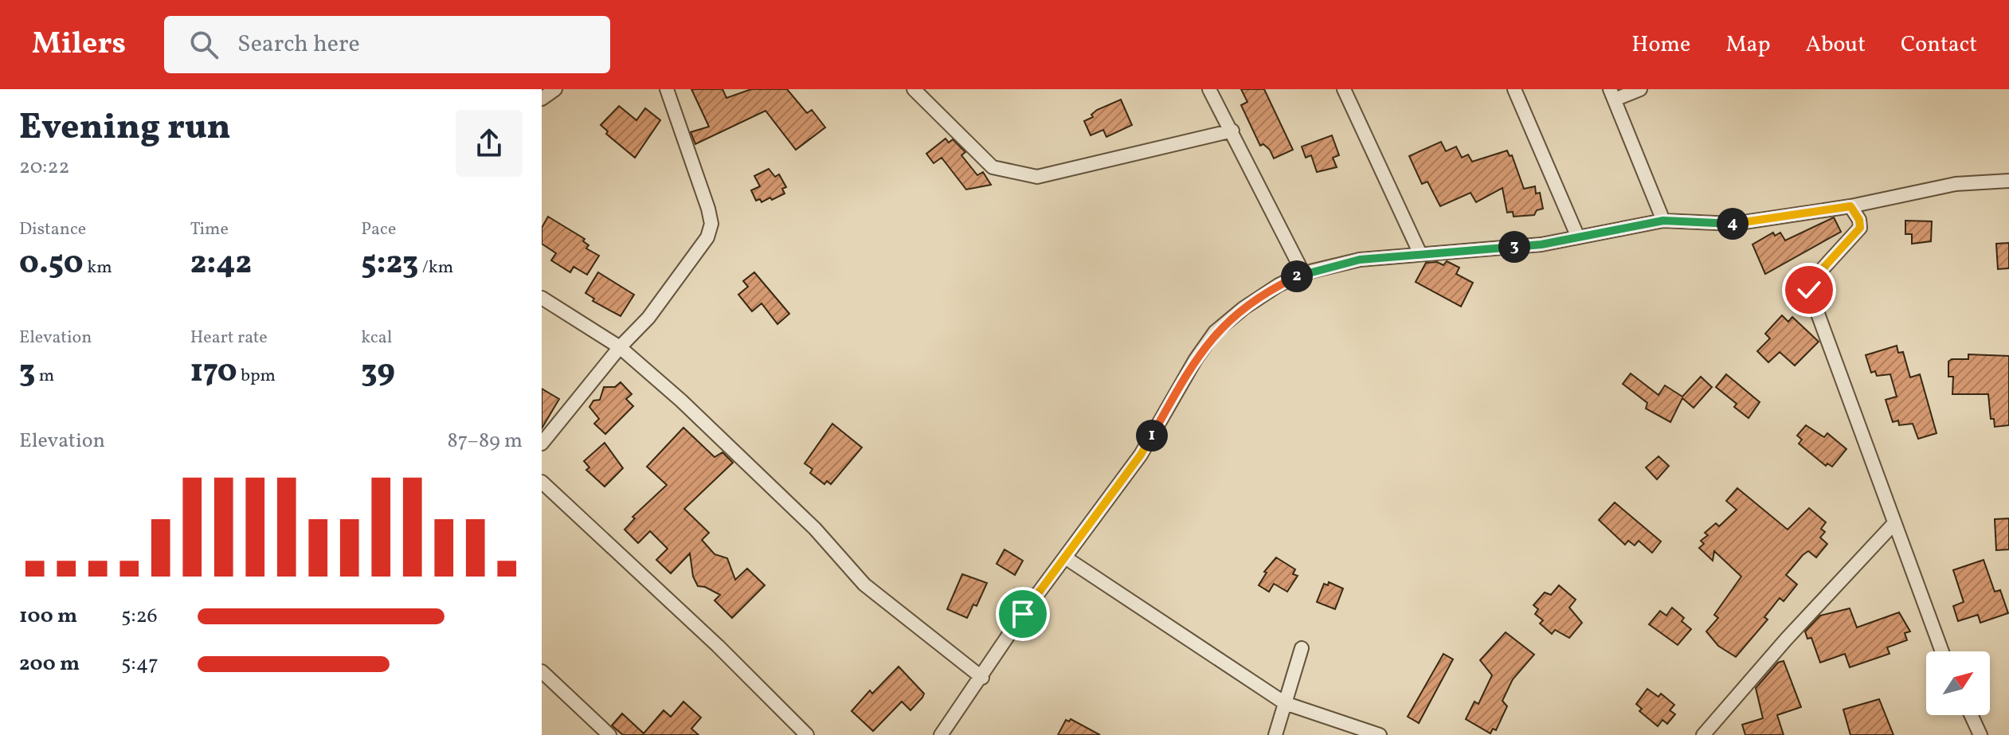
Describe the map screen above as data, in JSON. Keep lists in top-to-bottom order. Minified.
{"north":"top right","page":{"header":"Milers","search":"Search here","nav":["Home","Map","About","Contact"],"heading":["Evening run","20:22"],"stats":[["Distance","0.50 km"],["Time","2:42"],["Pace","5:23 /km"],["Elevation","3 m"],["Heart rate","170 bpm"],["kcal","39"]],"pins":["4","3","2","1"],"chart":["Elevation","87–89 m"],"list":[{"name":"100 m","note":"5:26"},{"name":"200 m","note":"5:47"}]}}
